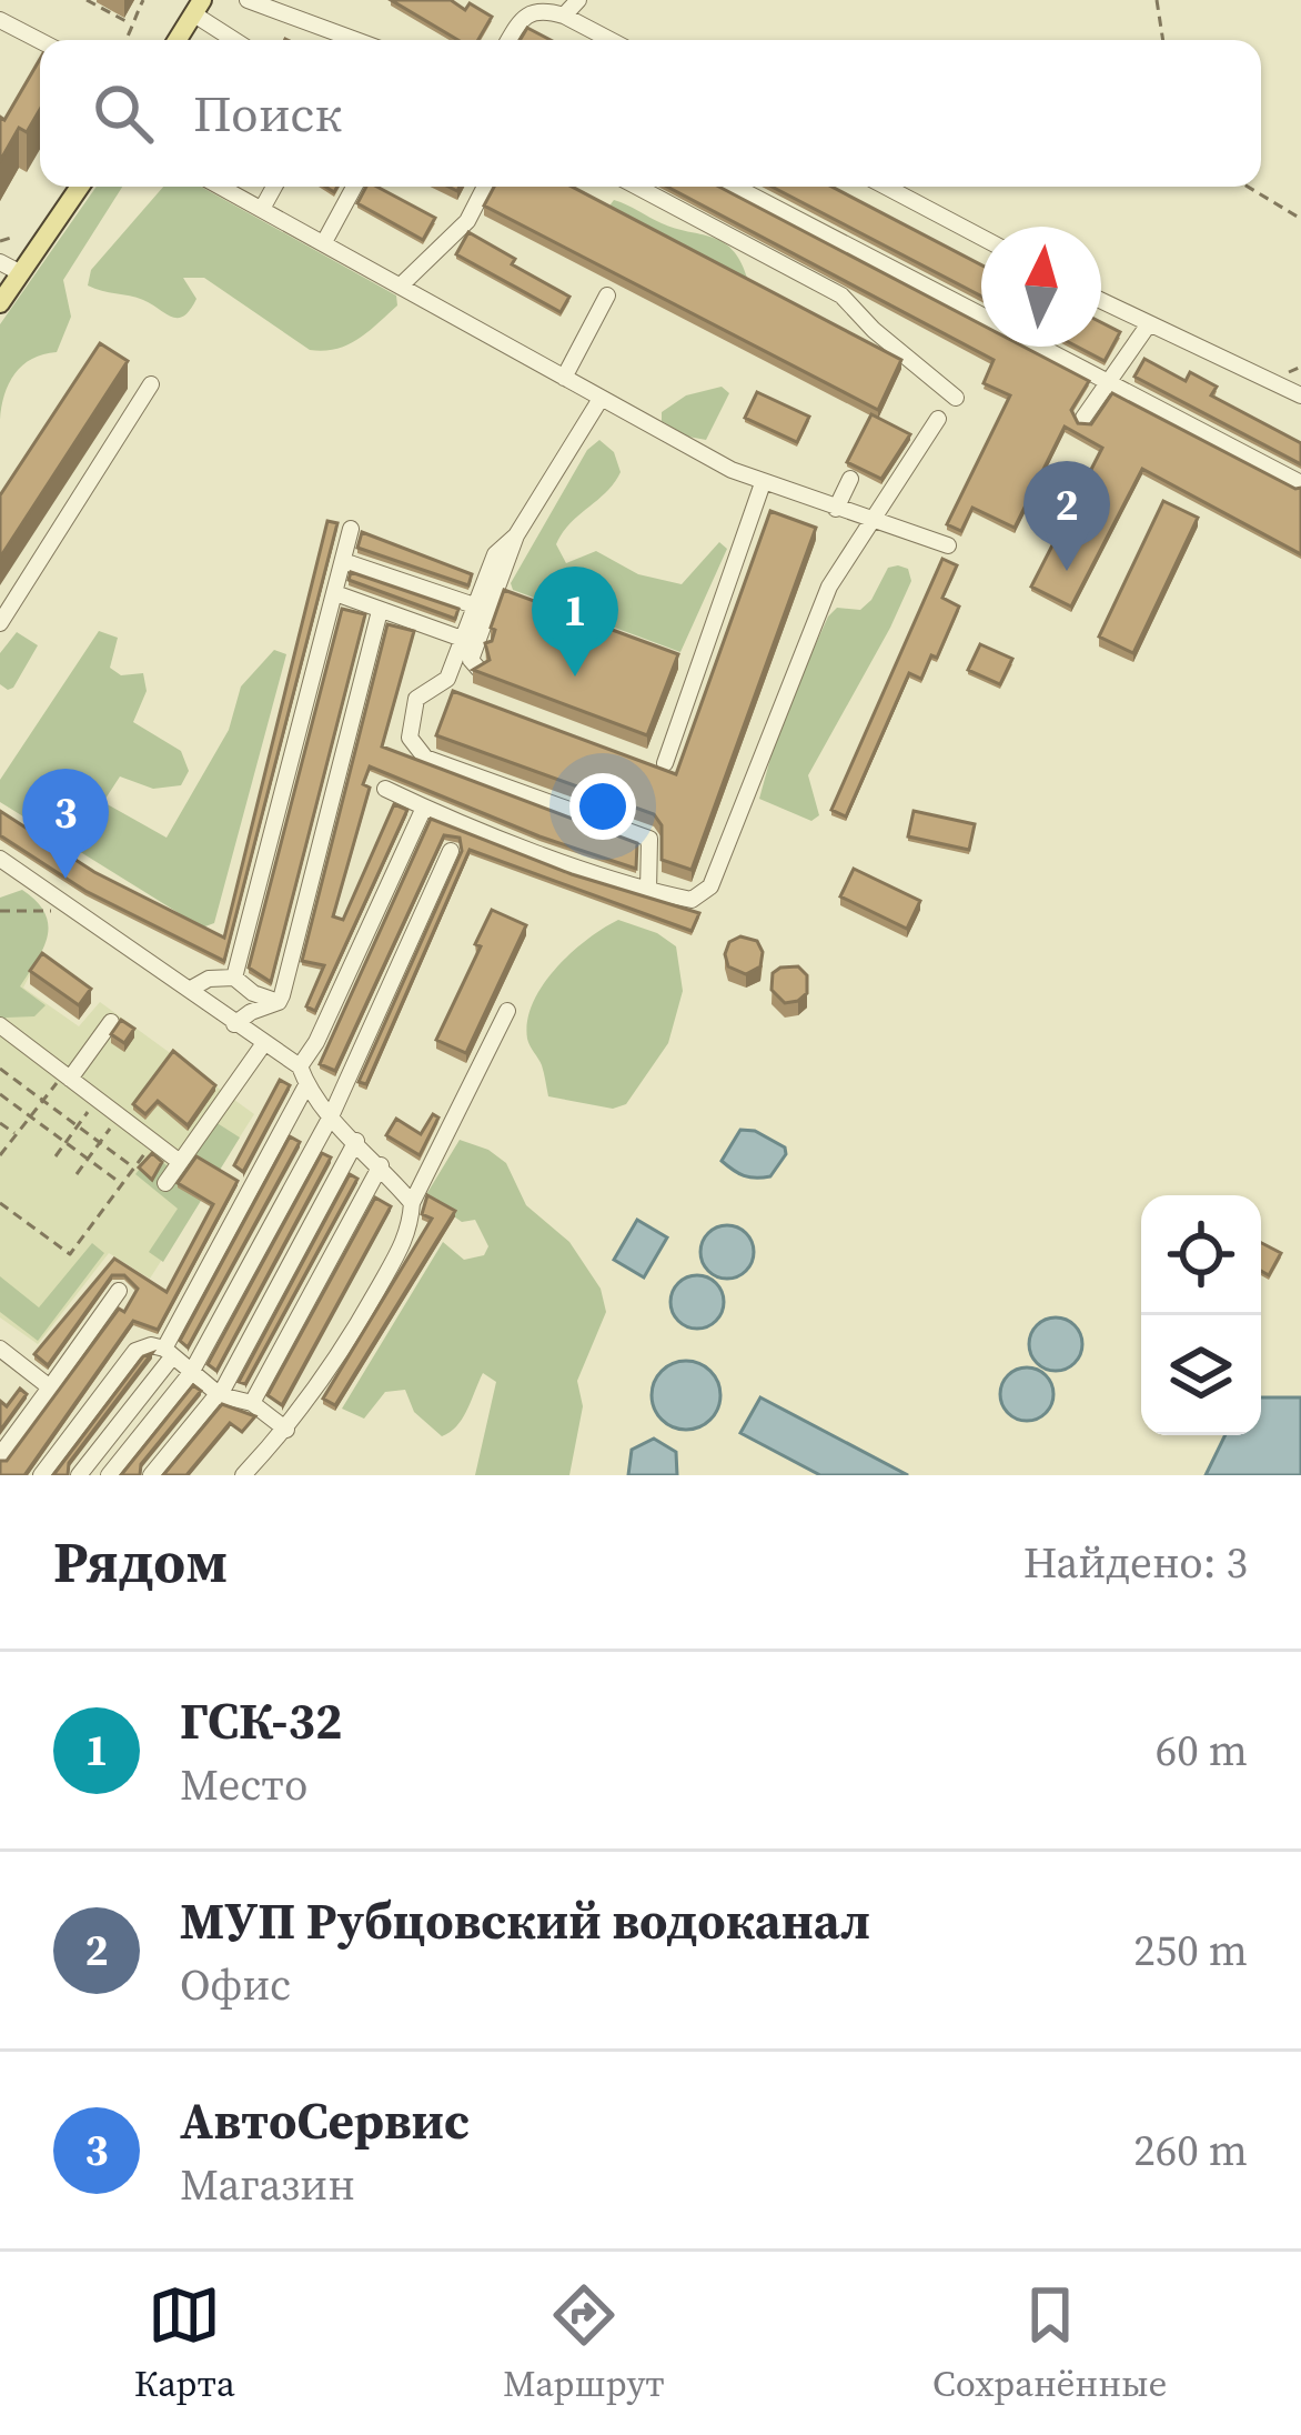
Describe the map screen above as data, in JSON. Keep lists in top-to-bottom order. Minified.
{"north":"top","page":{"search":"Поиск","pins":["2","1","3"],"heading":["Рядом","Найдено: 3"],"list":[{"mark":"1","name":"ГСК-32","note":"Место","value":"60 m"},{"mark":"2","name":"МУП Рубцовский водоканал","note":"Офис","value":"250 m"},{"mark":"3","name":"АвтоСервис","note":"Магазин","value":"260 m"}],"nav":["Карта","Маршрут","Сохранённые"]}}
